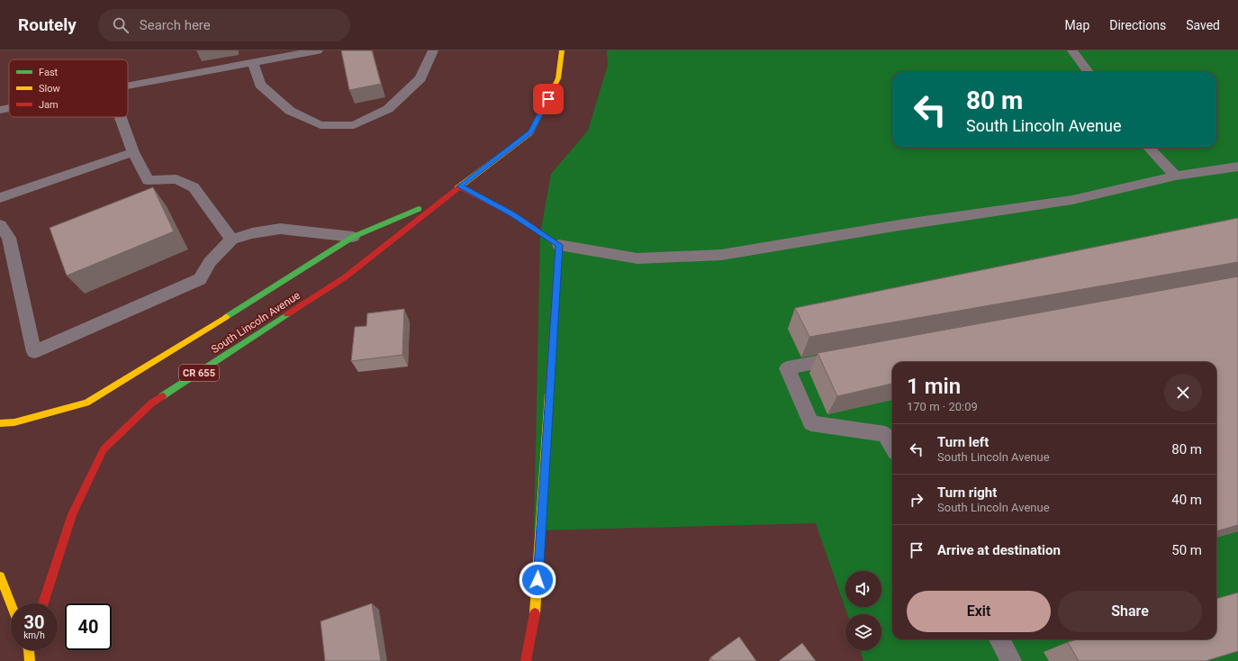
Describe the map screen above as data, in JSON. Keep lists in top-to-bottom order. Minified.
{"streets":{"main road":["South Lincoln Avenue","CR 655"]},"legend":["Fast","Slow","Jam"],"page":{"header":"Routely","search":"Search here","nav":["Map","Directions","Saved"],"turn":["80 m","South Lincoln Avenue"],"heading":["1 min","170 m · 20:09"],"list":[{"name":"Turn left","note":"South Lincoln Avenue","value":"80 m"},{"name":"Turn right","note":"South Lincoln Avenue","value":"40 m"},{"name":"Arrive at destination","value":"50 m"}],"buttons":["Exit","Share"],"speed":"30 km/h","limit":"40"}}
